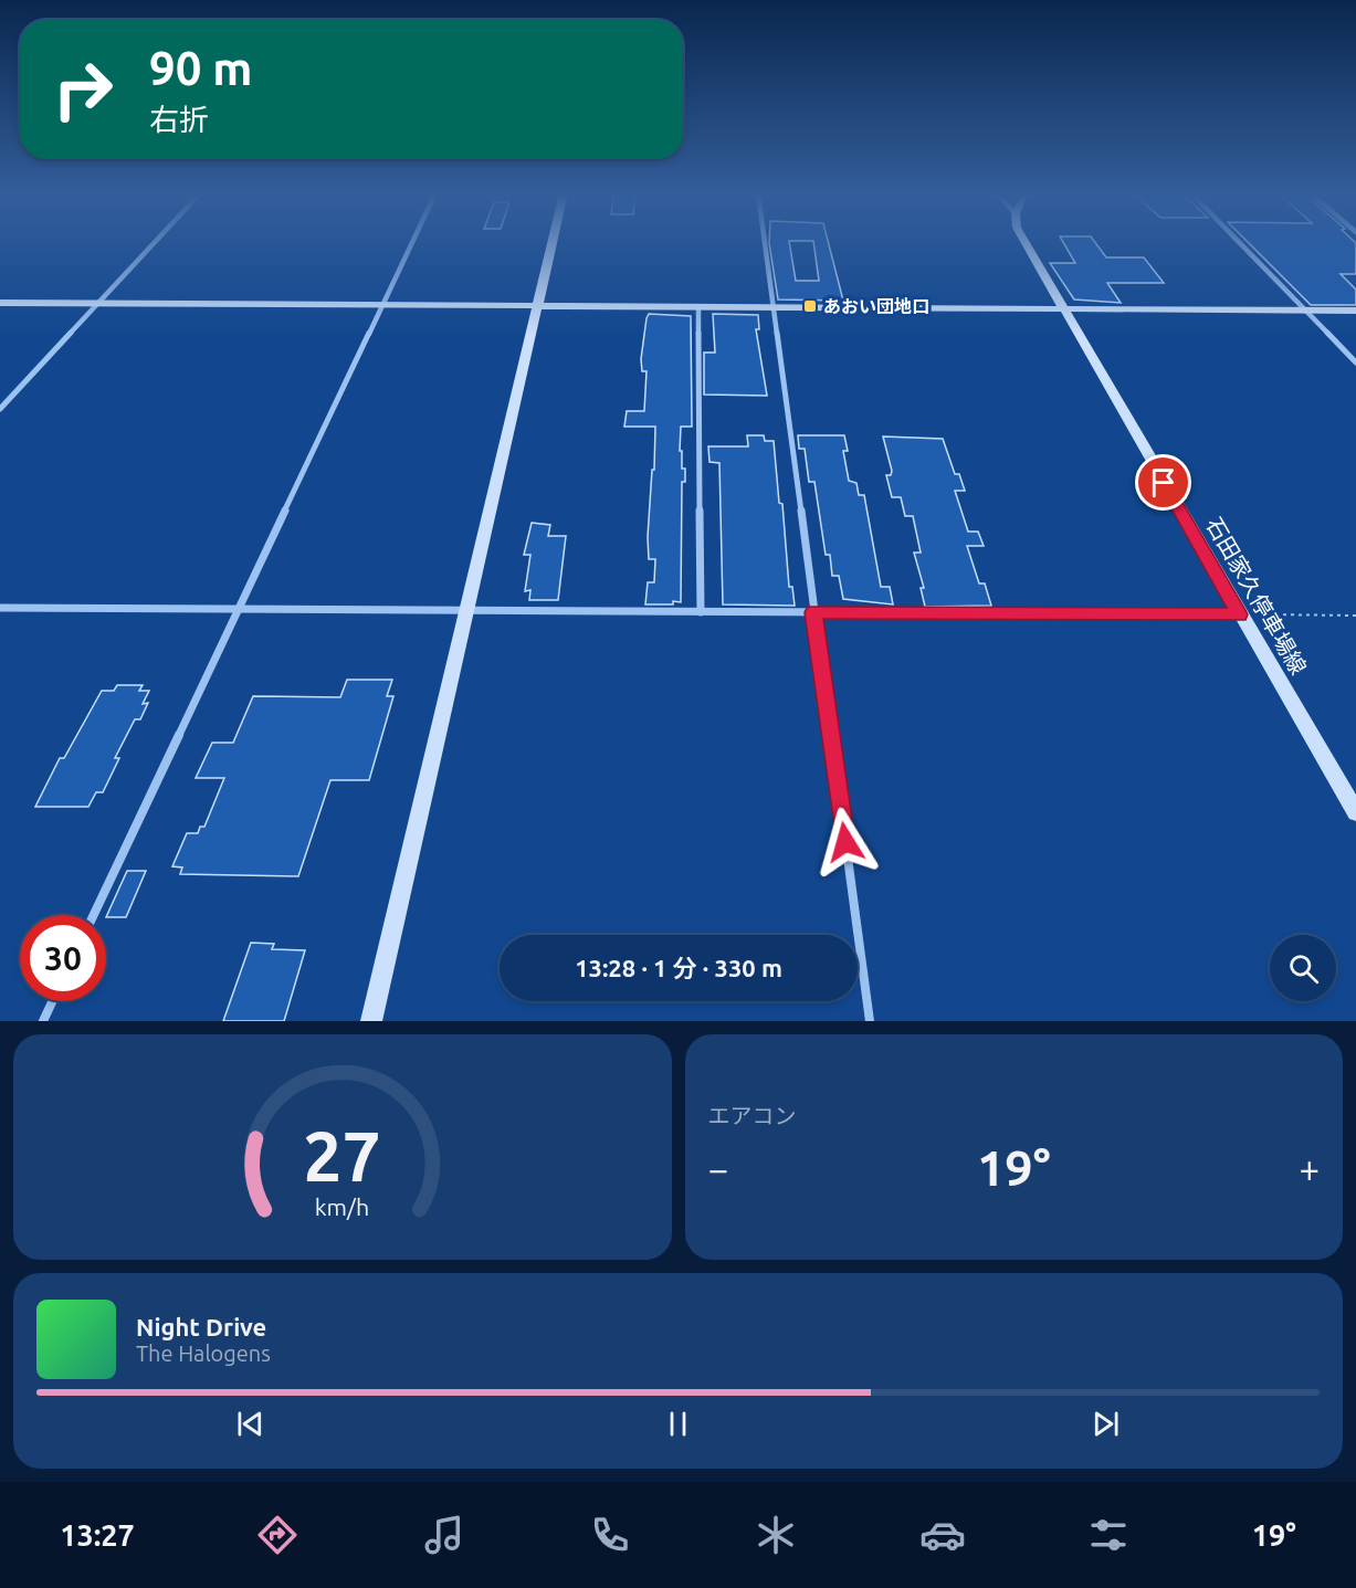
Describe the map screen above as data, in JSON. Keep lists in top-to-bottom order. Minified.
{"streets":{"street":["石田家久停車場線"]},"places":{"transit":["あおい団地口"]},"page":{"turn":["90 m","右折"],"limit":"30","trip":"13:28 · 1 分 · 330 m","tile":"エアコン","heat":["−","19°","+"],"song":["Night Drive","The Halogens"],"tabs":["13:27","19°"],"gauge":["27","km/h"]}}
